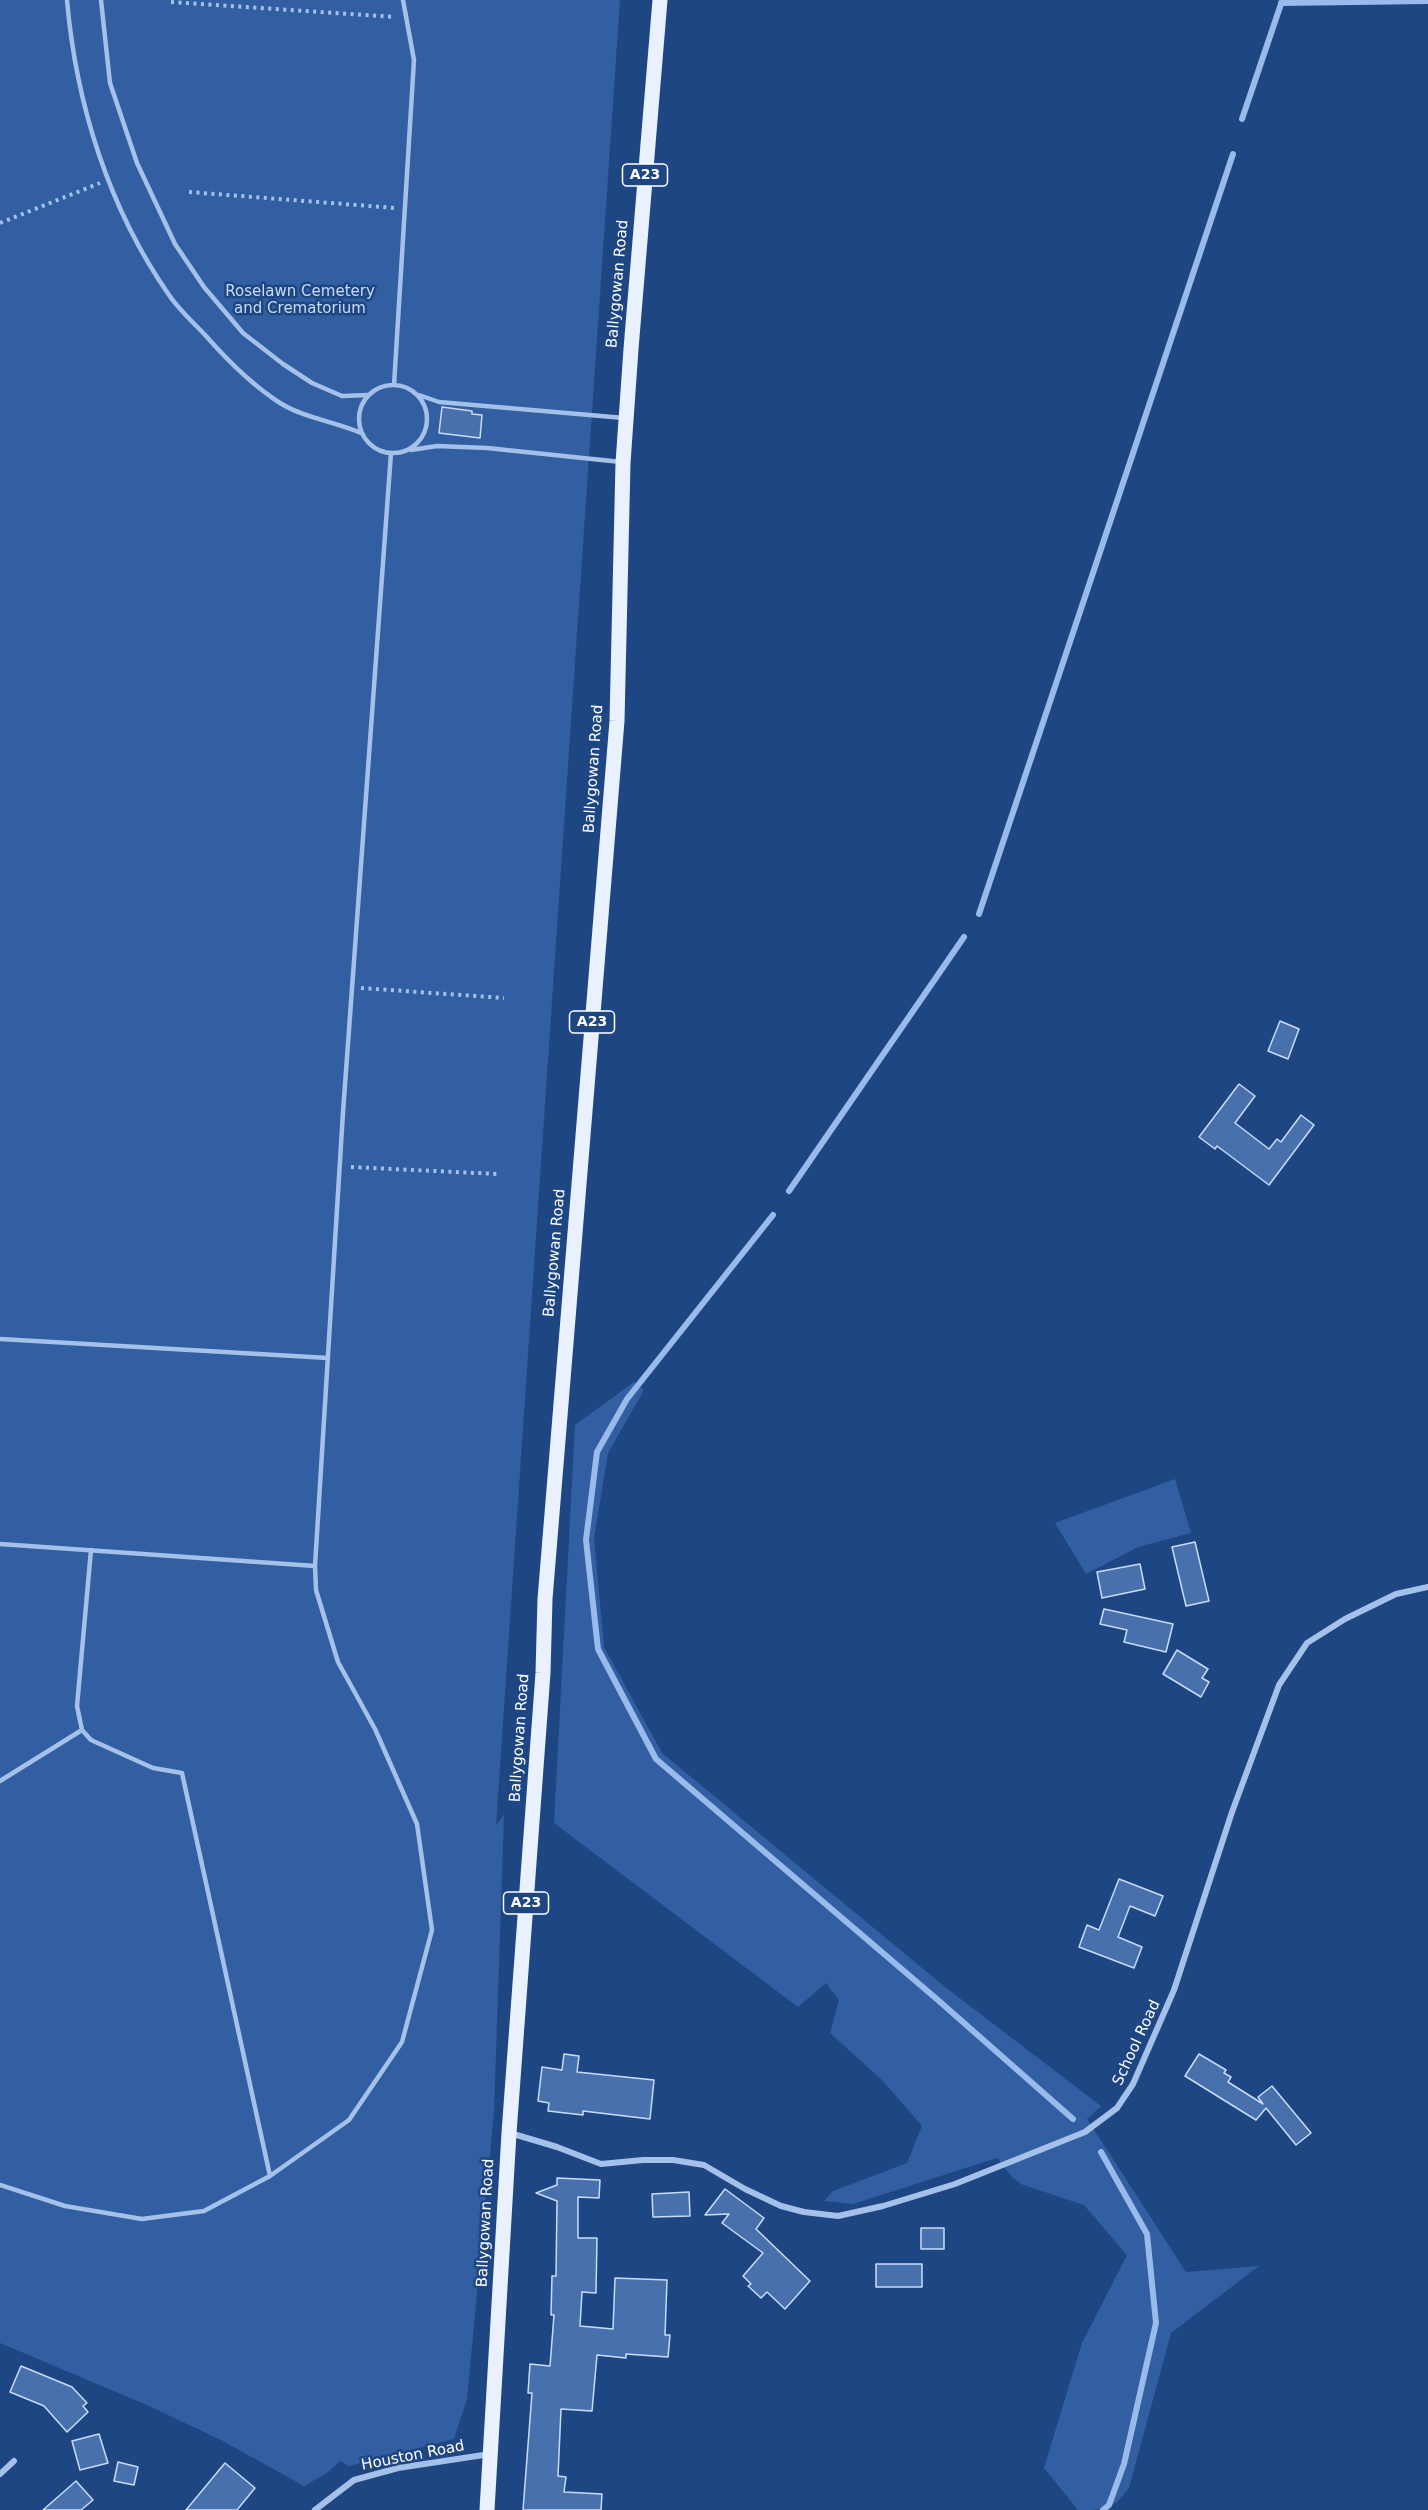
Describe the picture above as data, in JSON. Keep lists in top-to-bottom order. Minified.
{"streets":{"main road":["A23","Ballygowan Road"],"street":["School Road","Houston Road"]},"crossings":[["Ballygowan Road","School Road"],["Ballygowan Road","Houston Road"]],"parks":["Roselawn Cemetery and Crematorium"]}
